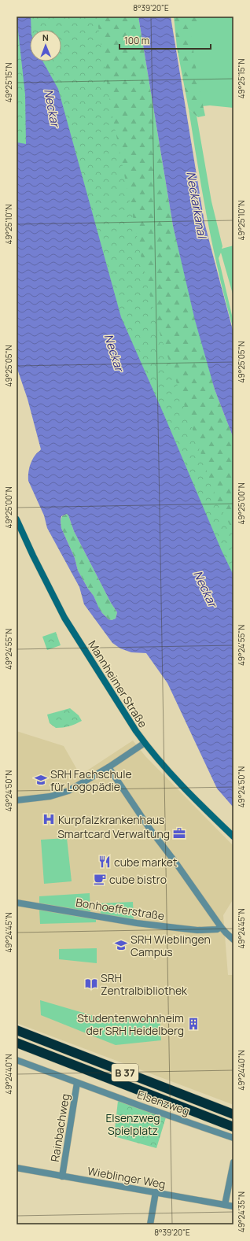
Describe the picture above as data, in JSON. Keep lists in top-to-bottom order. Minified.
{"streets":{"highway":["B 37"],"street":["Mannheimer Straße","Bonhoefferstraße","Elsenzweg","Rainbachweg","Wieblinger Weg"]},"crossings":[["Elsenzweg","Rainbachweg"],["Rainbachweg","Wieblinger Weg"]],"water":["Neckar","Neckarkanal"],"parks":["Elsenzweg Spielplatz"],"places":{"school or university":["SRH Fachschule für Logopädie","SRH Wieblingen Campus"],"hospital":["Kurpfalzkrankenhaus"],"office":["Smartcard Verwaltung"],"restaurant":["cube market"],"cafe":["cube bistro"],"library":["SRH Zentralbibliothek"],"building":["Studentenwohnheim der SRH Heidelberg"]},"scale_bar":"100 m","north":"top","coordinates":["8°39'20\"E","49°25'15\"N","49°25'10\"N","49°25'05\"N","49°25'00\"N","49°24'55\"N","49°24'50\"N","49°24'45\"N","49°24'40\"N","49°24'35\"N"]}
